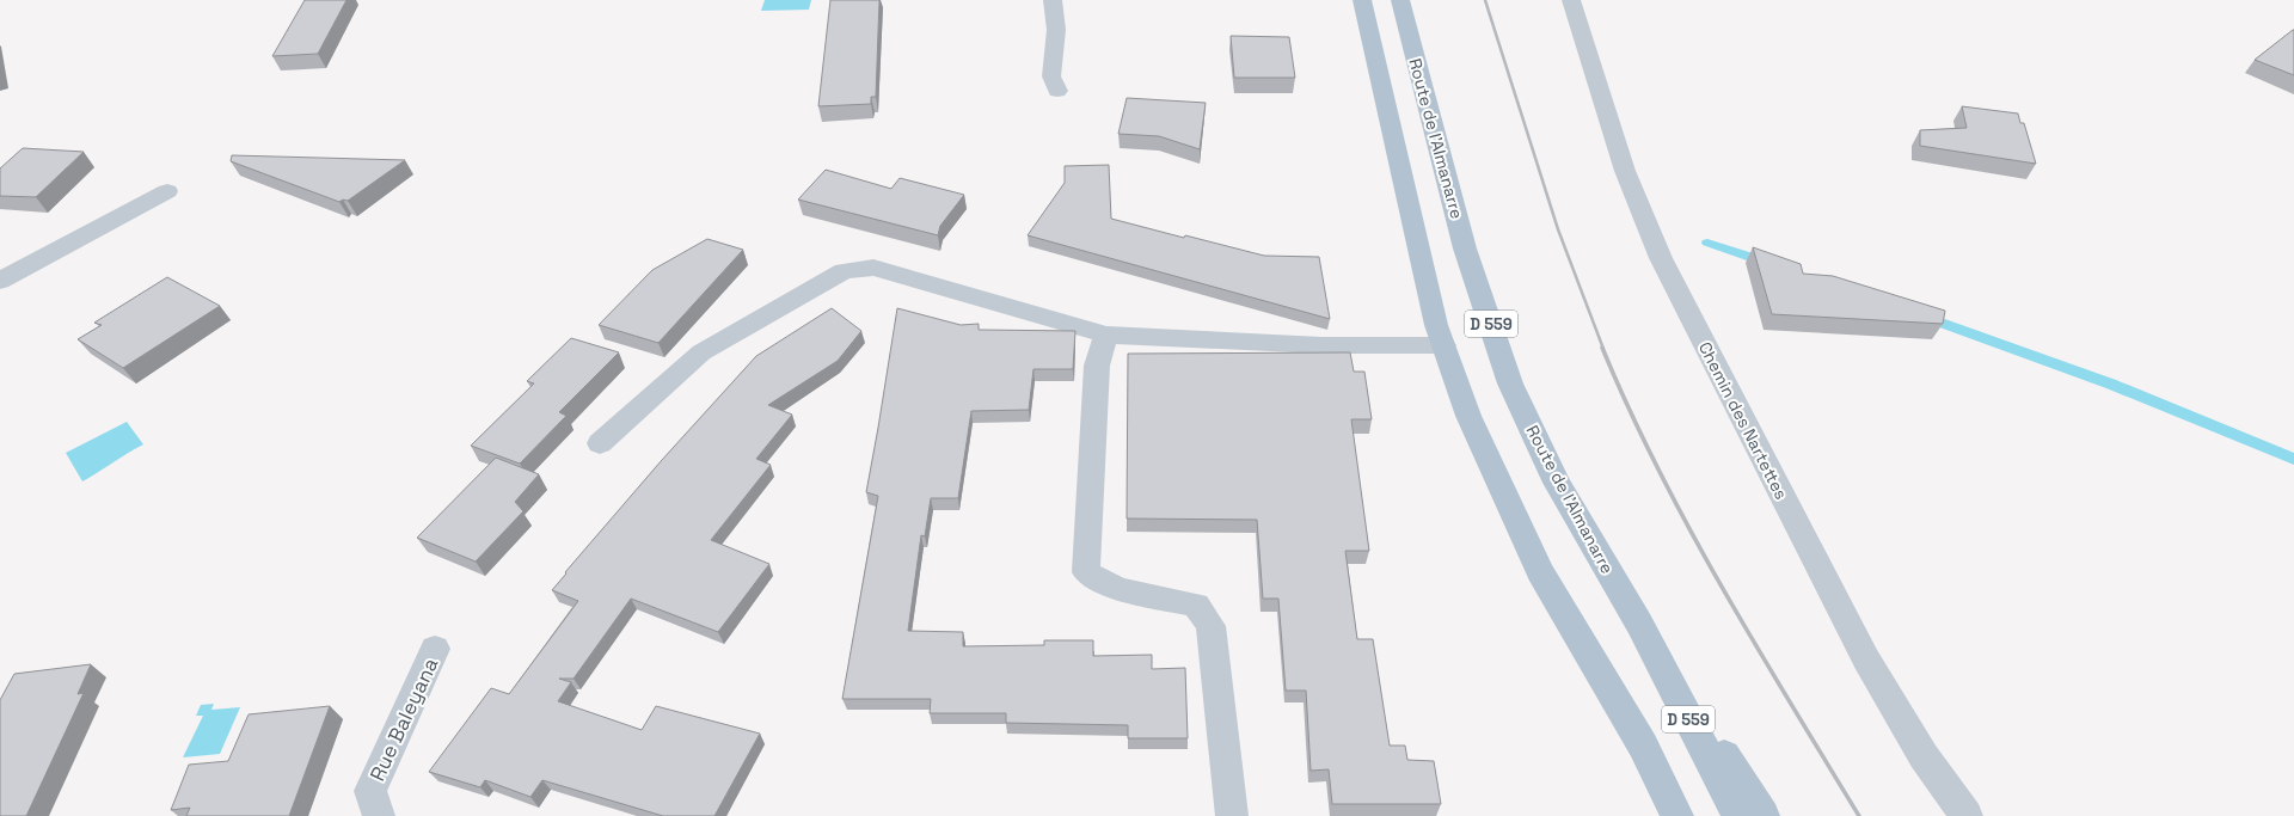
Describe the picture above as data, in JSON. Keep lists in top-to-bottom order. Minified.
{"streets":{"main road":["Route de l'Almanarre","D 559"],"street":["Chemin des Nartettes","Rue Baleyana"]}}
